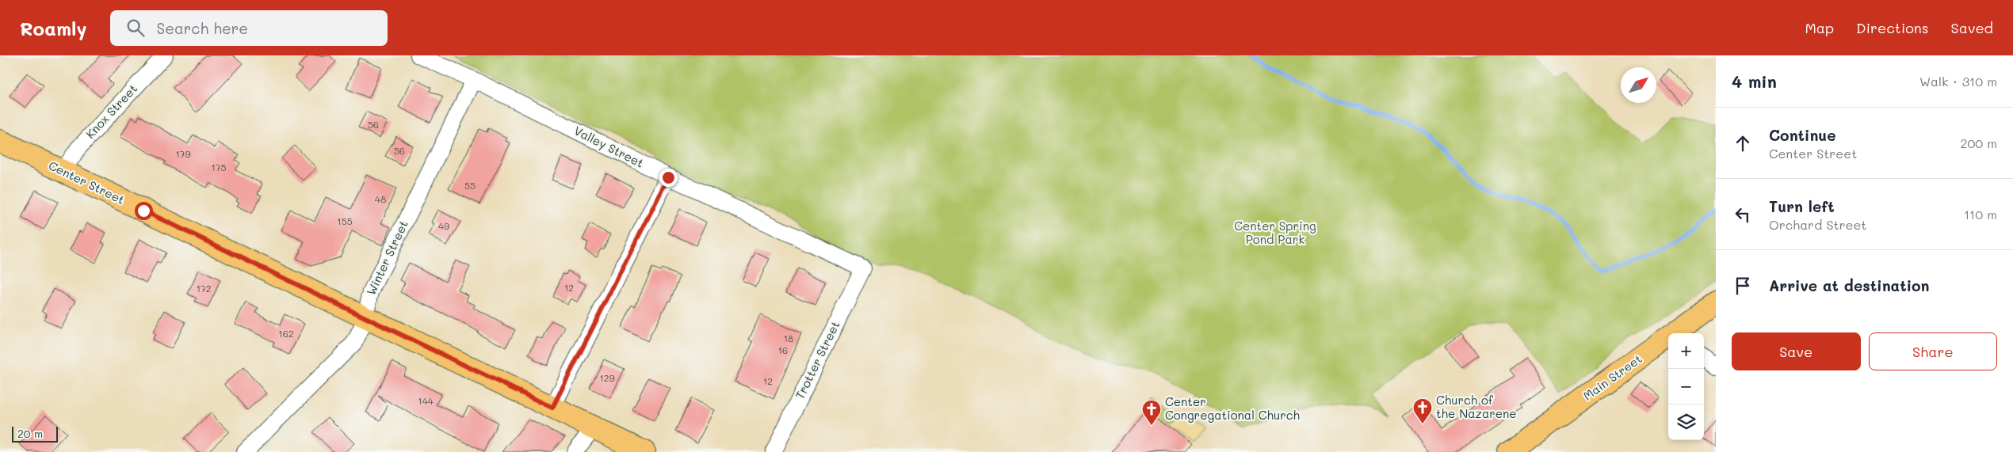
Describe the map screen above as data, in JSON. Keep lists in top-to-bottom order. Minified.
{"streets":{"main road":["Center Street","Main Street"],"street":["Knox Street","Valley Street","Winter Street","Trotter Street"]},"crossings":[["Knox Street","Center Street"],["Valley Street","Winter Street"],["Valley Street","Trotter Street"],["Center Street","Winter Street"]],"parks":["Center Spring Pond Park"],"places":{"church":["Church of the Nazarene","Center Congregational Church"]},"house_numbers":["56","56","179","175","55","48","155","49","12","172","162","18","16","129","12","144"],"scale_bar":"20 m","north":"top right","page":{"header":"Roamly","search":"Search here","nav":["Map","Directions","Saved"],"heading":["4 min","Walk · 310 m"],"list":[["Continue","Center Street","200 m"],["Turn left","Orchard Street","110 m"],"Arrive at destination"],"buttons":["Save","Share"],"map_buttons":["+","−"],"scale":"20 m"}}
